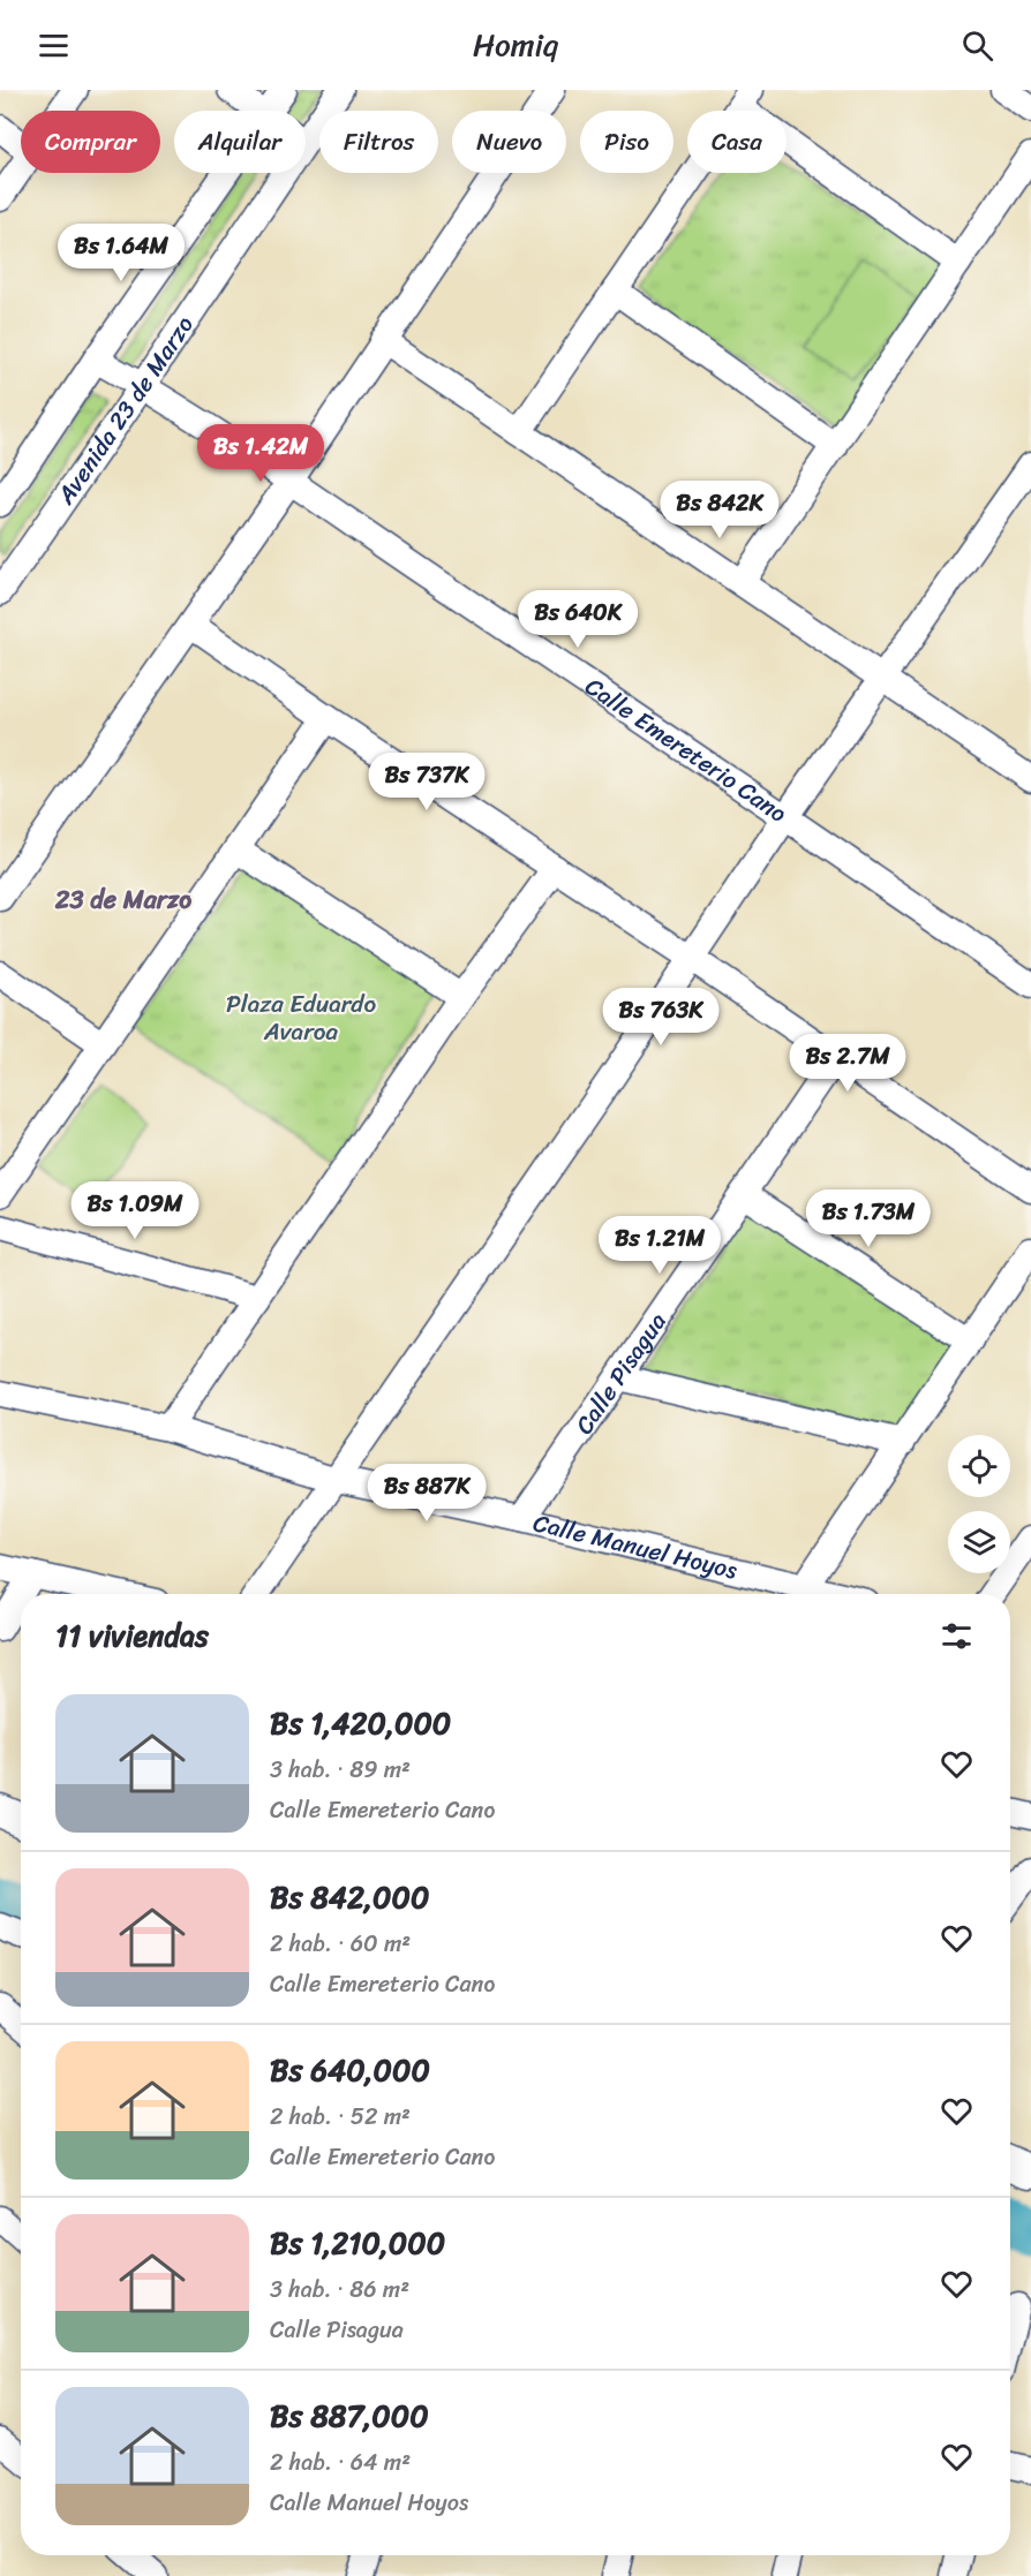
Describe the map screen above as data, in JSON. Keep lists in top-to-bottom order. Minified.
{"streets":{"street":["Avenida 23 de Marzo","Calle Emereterio Cano","Calle Pisagua","Calle Manuel Hoyos"]},"crossings":[["Avenida 23 de Marzo","Calle Emereterio Cano"],["Calle Pisagua","Calle Manuel Hoyos"]],"districts":["23 de Marzo"],"parks":["Plaza Eduardo Avaroa"],"page":{"header":"Homiq","chip":["Comprar","Alquilar","Filtros","Nuevo","Piso","Casa"],"price":["Bs 1.64M","Bs 1.42M","Bs 842K","Bs 640K","Bs 737K","Bs 763K","Bs 2.7M","Bs 1.09M","Bs 1.73M","Bs 1.21M","Bs 887K"],"heading":"11 viviendas","list":[{"name":"Bs 1,420,000","note":"3 hab. · 89 m² · Calle Emereterio Cano"},{"name":"Bs 842,000","note":"2 hab. · 60 m² · Calle Emereterio Cano"},{"name":"Bs 640,000","note":"2 hab. · 52 m² · Calle Emereterio Cano"},{"name":"Bs 1,210,000","note":"3 hab. · 86 m² · Calle Pisagua"},{"name":"Bs 887,000","note":"2 hab. · 64 m² · Calle Manuel Hoyos"}]}}
